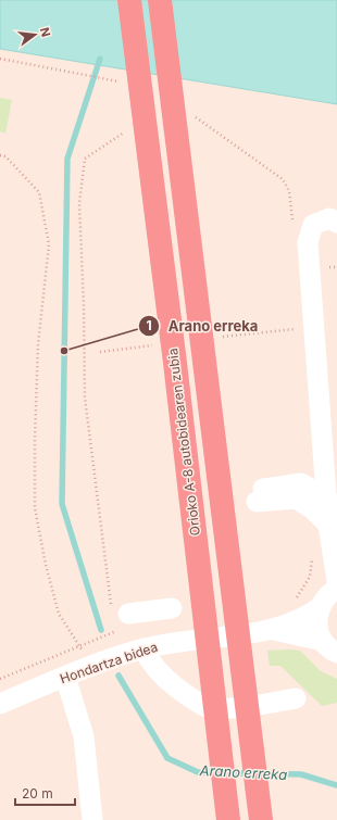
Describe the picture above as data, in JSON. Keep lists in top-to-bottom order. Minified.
{"streets":{"highway":["Orioko A-8 autobidearen zubia"],"street":["Hondartza bidea"]},"water":["Arano erreka"],"places":["Arano erreka"],"scale_bar":"20 m","north":"right"}
